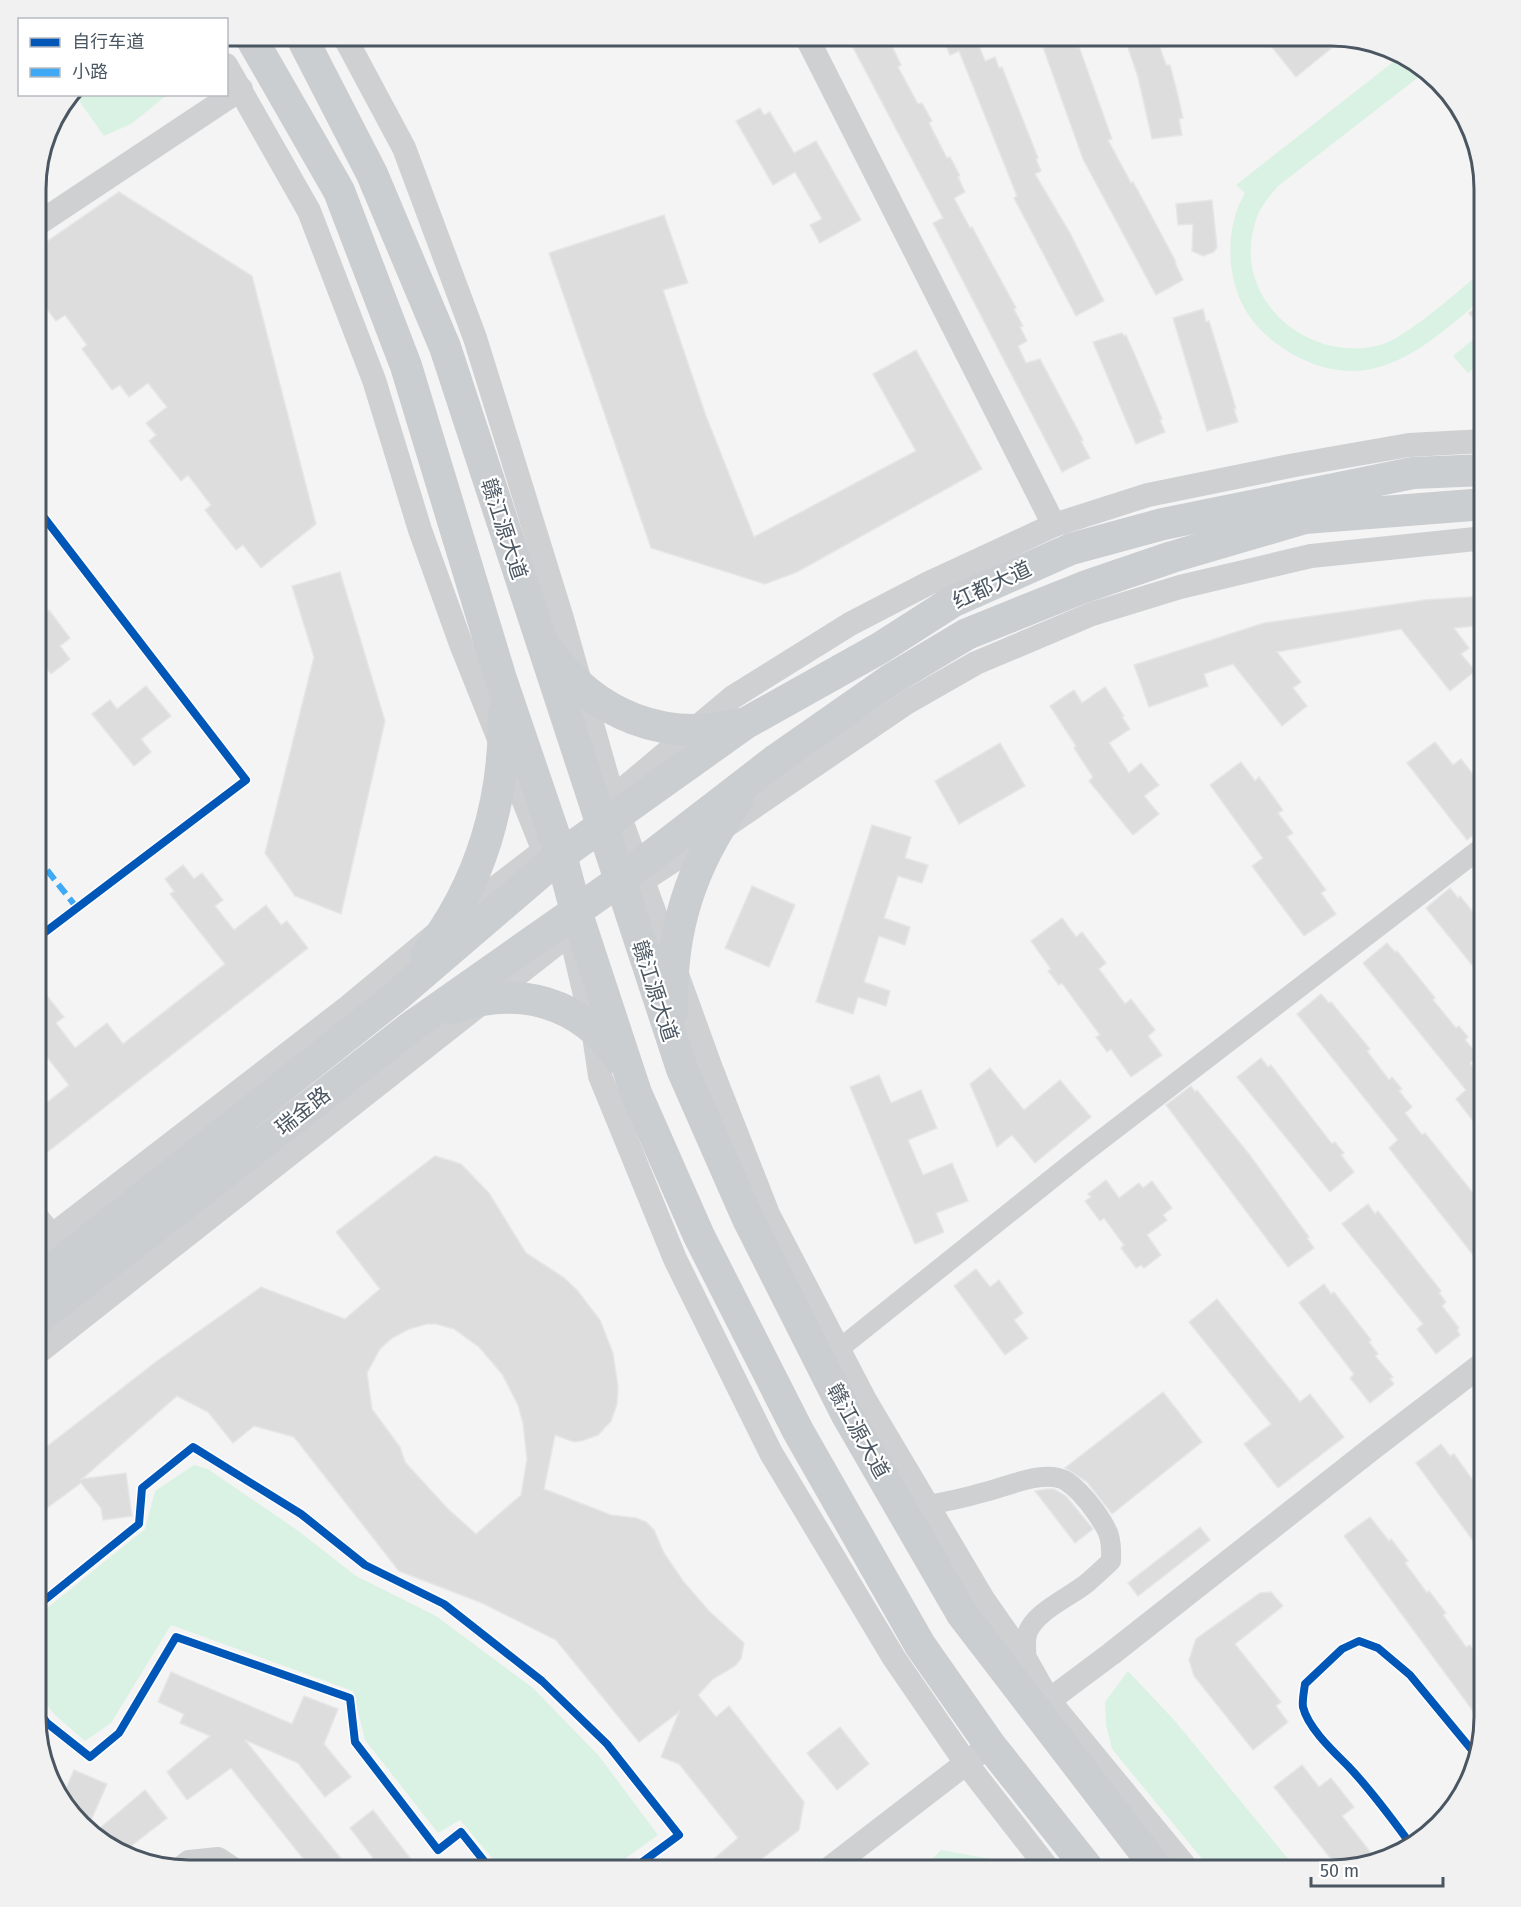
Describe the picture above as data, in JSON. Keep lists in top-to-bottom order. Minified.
{"streets":{"main road":["赣江源大道","红都大道","瑞金路"]},"crossings":[["赣江源大道","红都大道"],["红都大道","瑞金路"]],"legend":["自行车道","小路"],"scale_bar":"50 m"}
